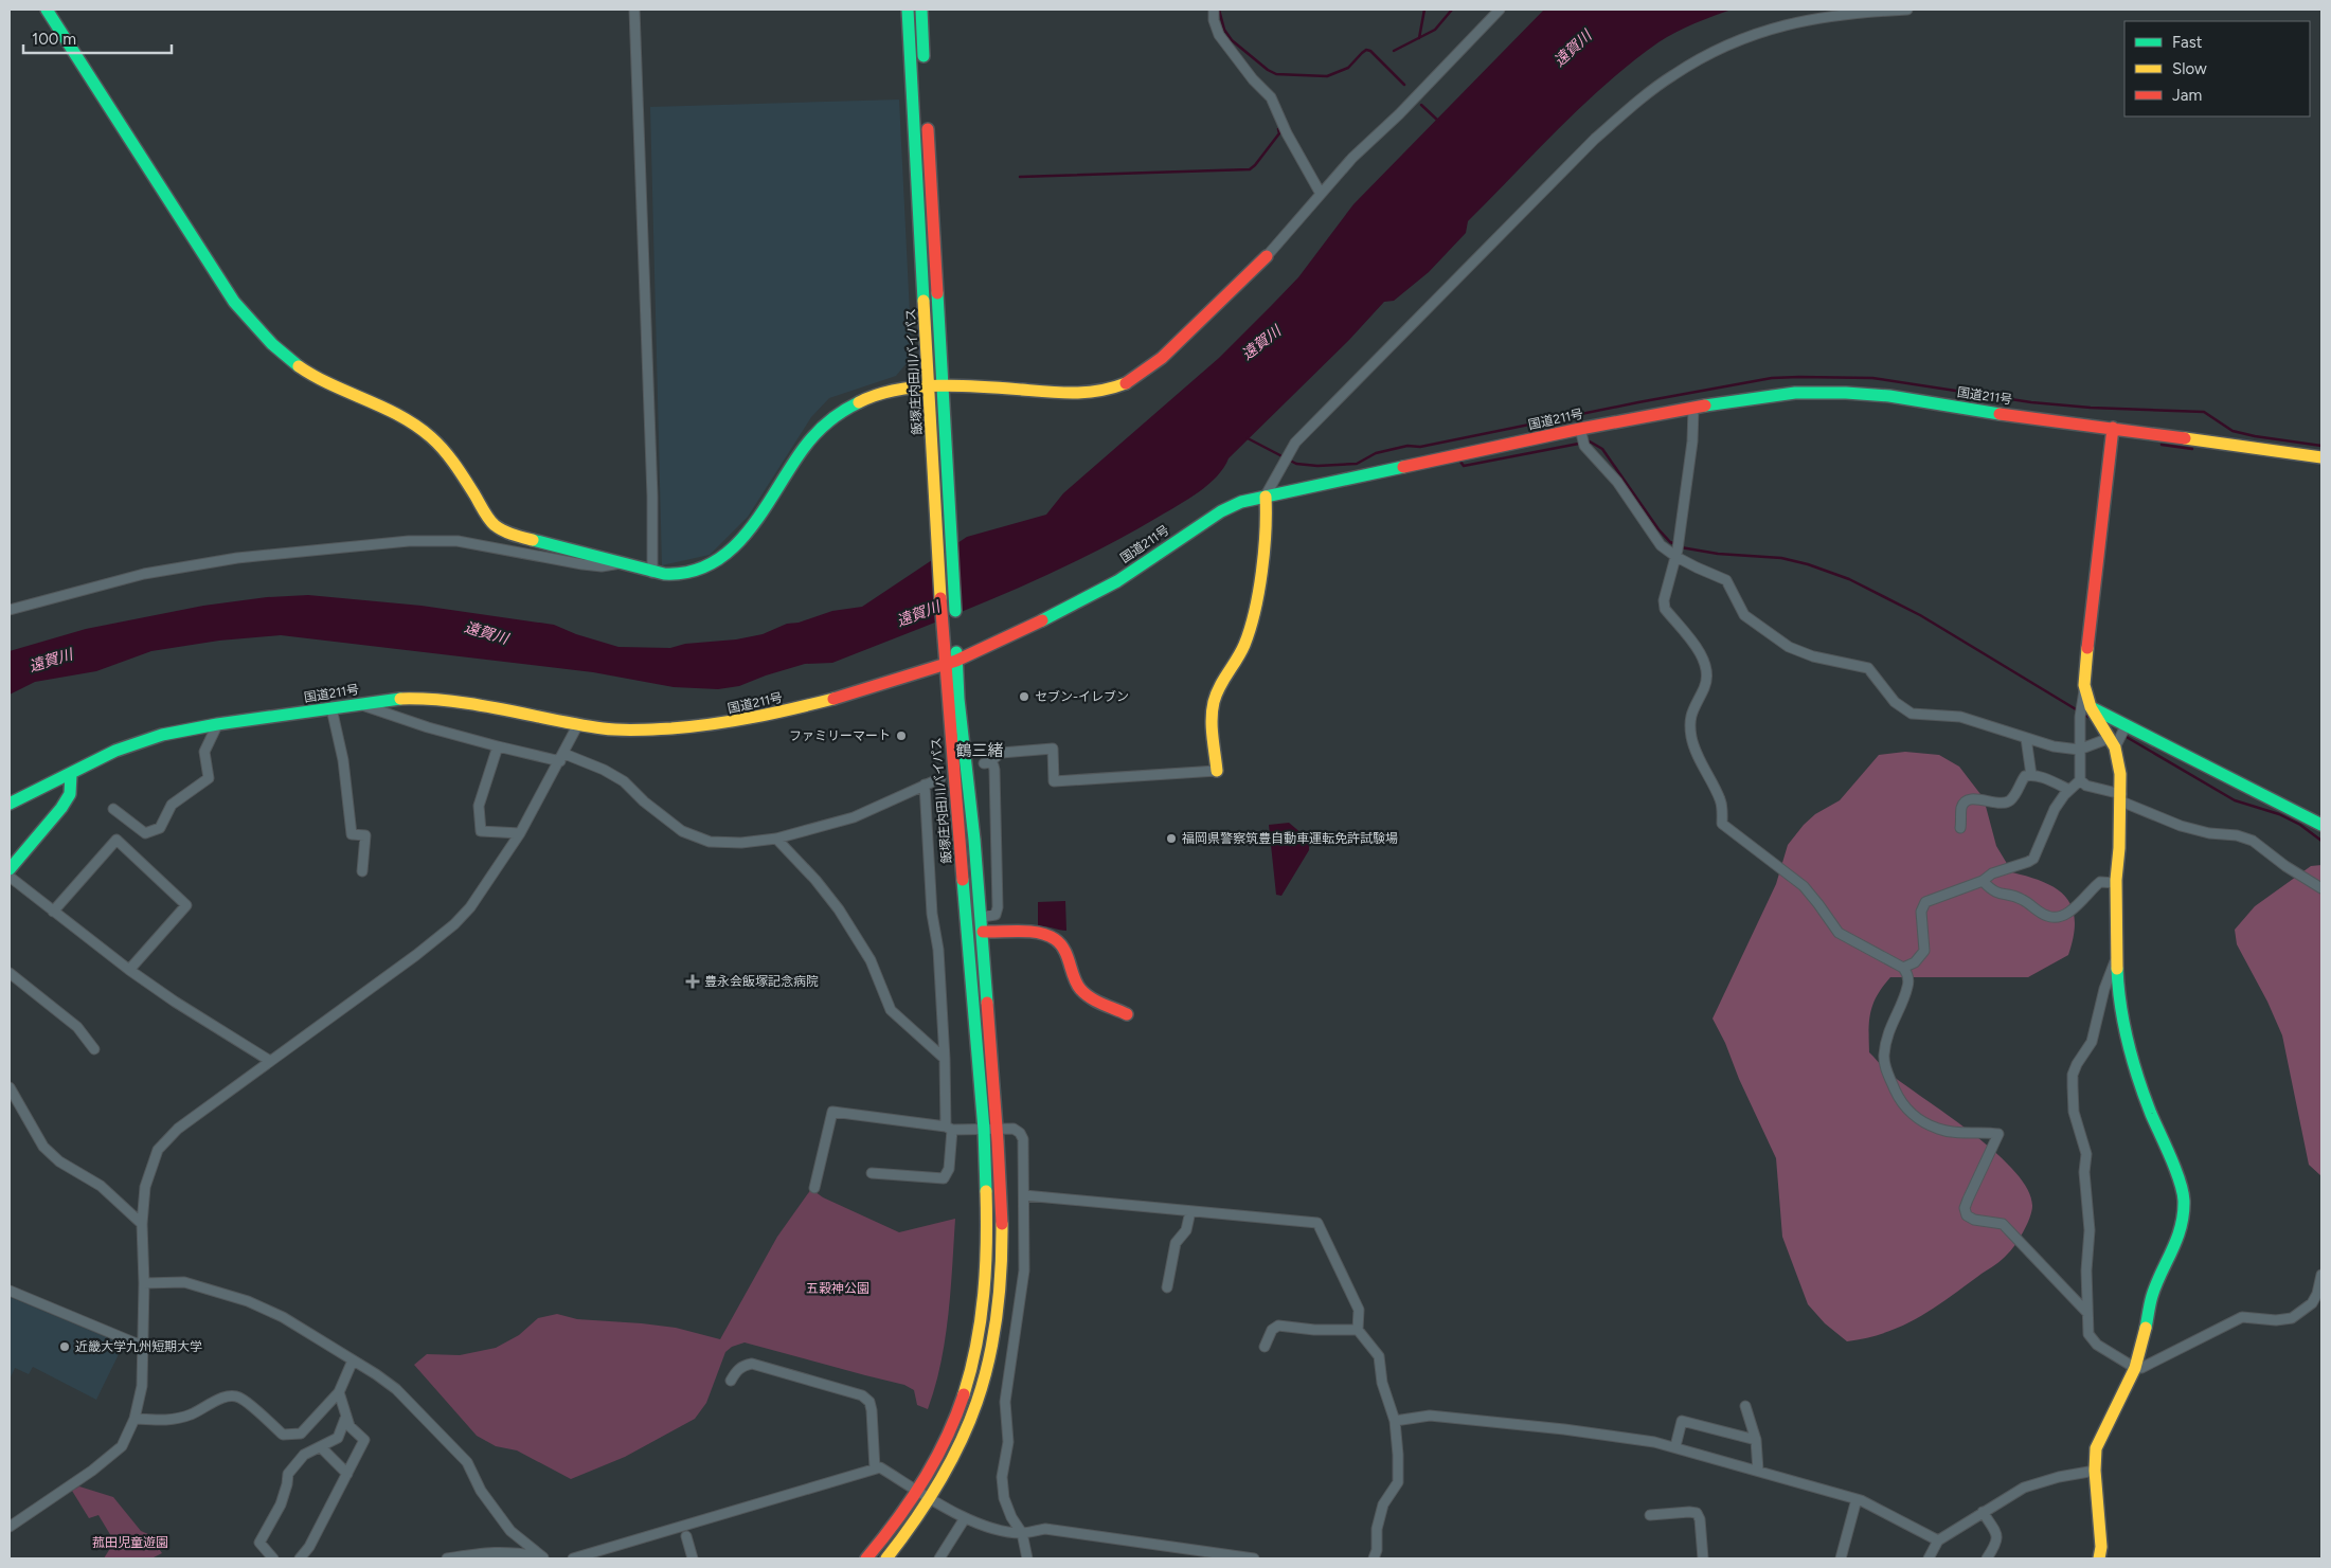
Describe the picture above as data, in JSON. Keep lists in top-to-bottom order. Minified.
{"streets":{"main road":["飯塚庄内田川バイパス","国道211号"]},"crossings":[["飯塚庄内田川バイパス","国道211号"]],"districts":["鶴三緒"],"water":["遠賀川"],"parks":["五穀神公園","菰田児童遊園"],"places":{"other":["セブン-イレブン","ファミリーマート","福岡県警察筑豊自動車運転免許試験場","近畿大学九州短期大学"],"health":["豊永会飯塚記念病院"]},"legend":["Fast","Slow","Jam"],"scale_bar":"100 m"}
